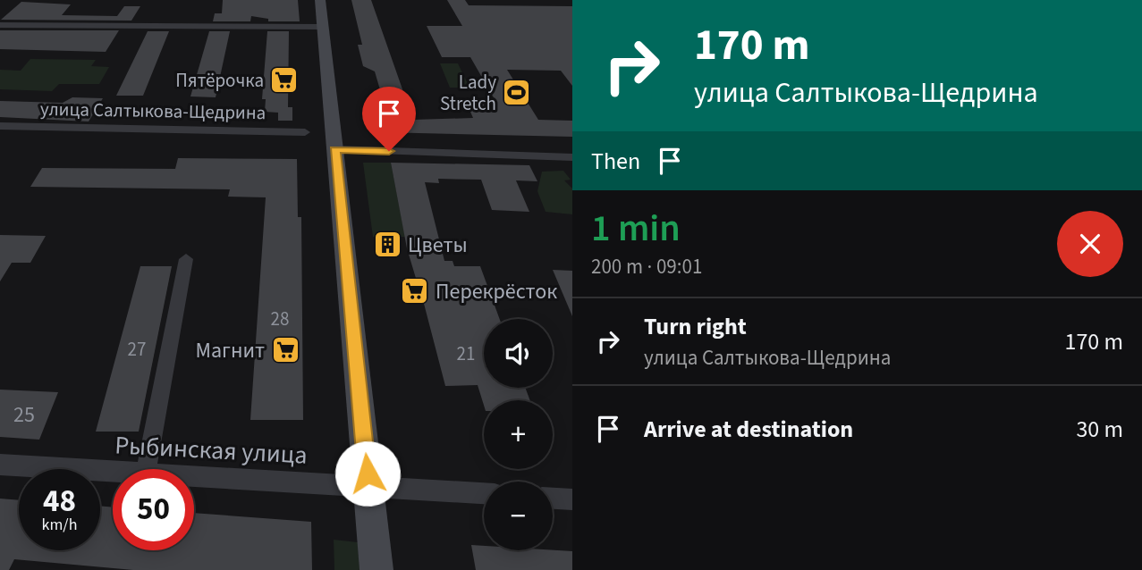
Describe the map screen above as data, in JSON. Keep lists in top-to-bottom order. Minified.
{"streets":{"street":["улица Салтыкова-Щедрина","Рыбинская улица"]},"places":{"supermarket":["Пятёрочка","Перекрёсток","Магнит"],"sports":["Lady Stretch"],"building":["Цветы"]},"house_numbers":["28","27","21","25"],"page":{"turn":["170 m","улица Салтыкова-Щедрина"],"then":"Then","heading":["1 min","200 m · 09:01"],"list":[{"name":"Turn right","note":"улица Салтыкова-Щедрина","value":"170 m"},{"name":"Arrive at destination","value":"30 m"}],"map_buttons":["+","−"],"speed":"48 km/h","limit":"50"}}
